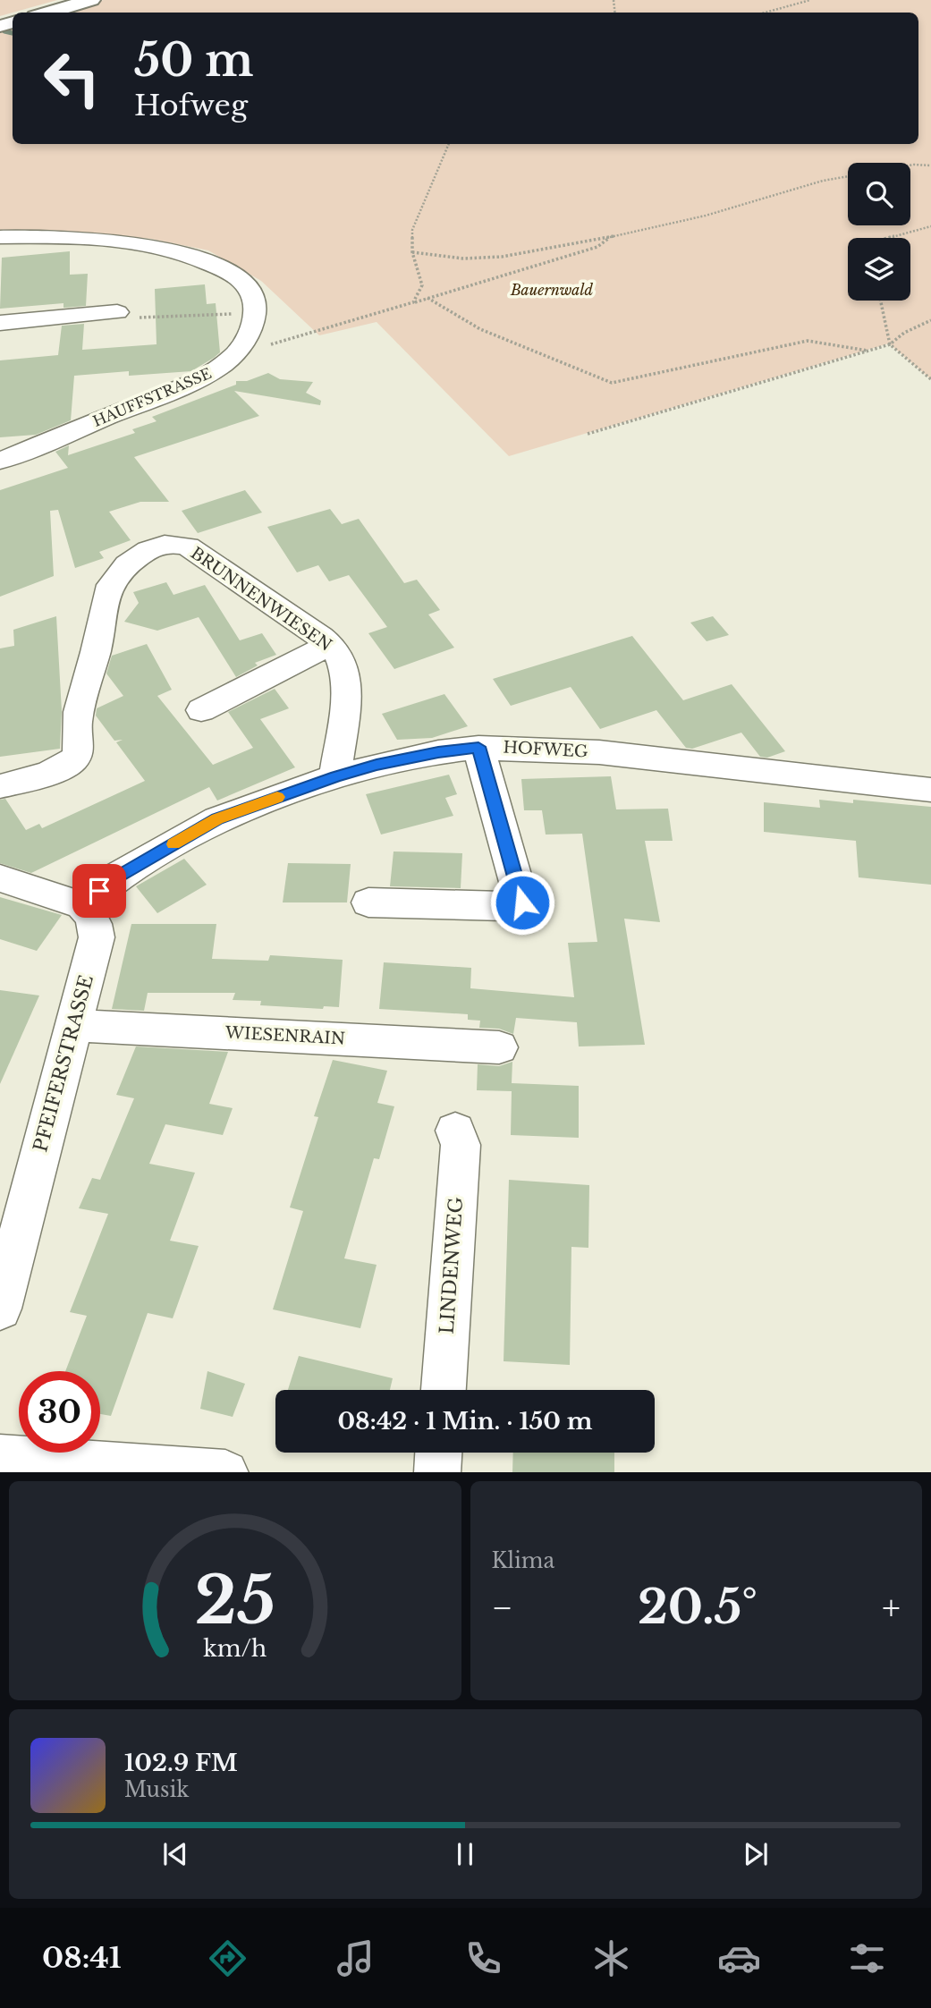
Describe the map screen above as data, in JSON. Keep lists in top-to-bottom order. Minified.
{"streets":{"street":["HAUFFSTRASSE","BRUNNENWIESEN","HOFWEG","WIESENRAIN","PFEIFERSTRASSE","LINDENWEG"]},"crossings":[["BRUNNENWIESEN","HOFWEG"],["HOFWEG","PFEIFERSTRASSE"],["WIESENRAIN","PFEIFERSTRASSE"]],"parks":["Bauernwald"],"page":{"turn":["50 m","Hofweg"],"limit":"30","trip":"08:42 · 1 Min. · 150 m","tile":"Klima","heat":["−","20.5°","+"],"song":["102.9 FM","Musik"],"tabs":"08:41","gauge":["25","km/h"]}}
